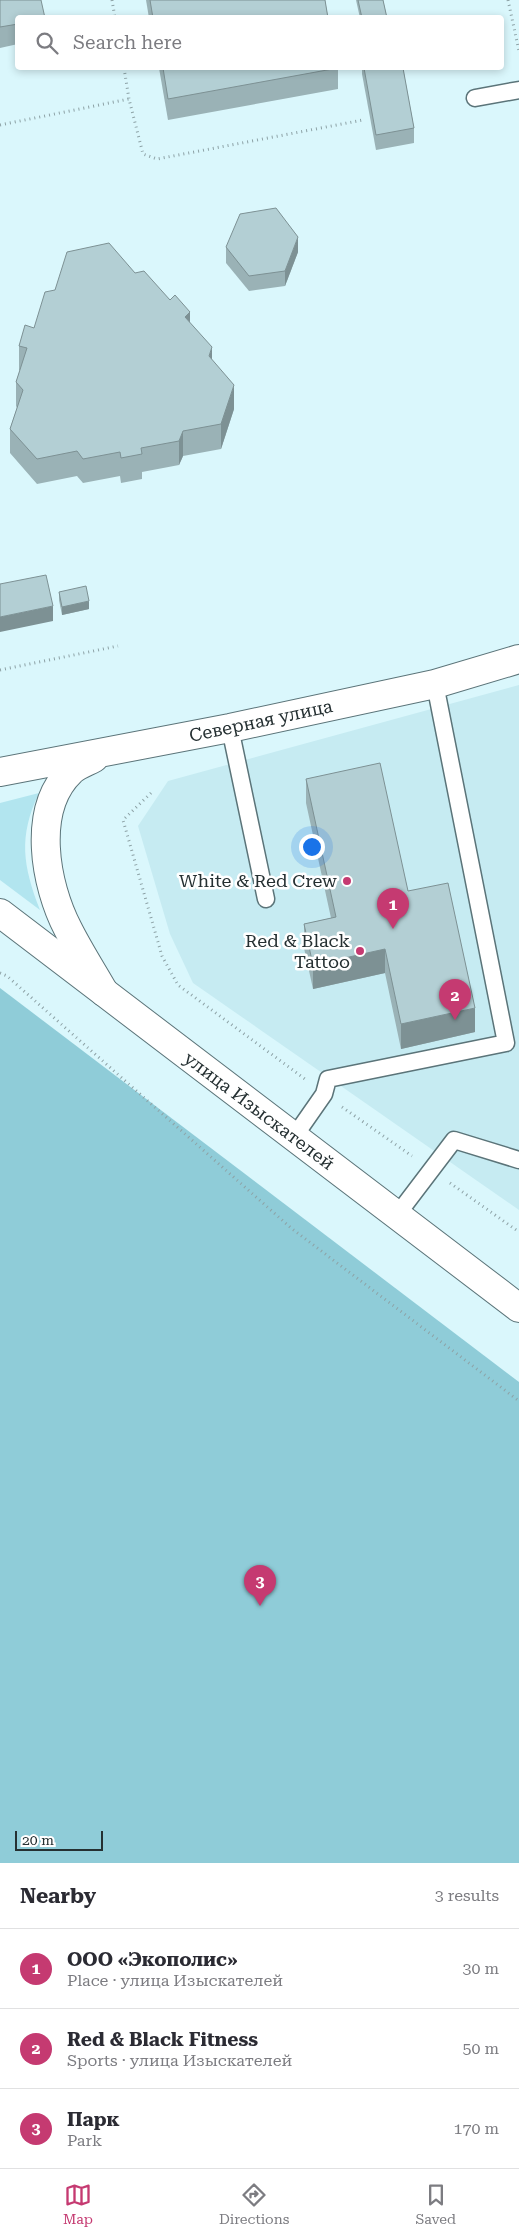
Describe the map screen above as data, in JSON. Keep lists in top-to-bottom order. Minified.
{"streets":{"street":["Северная улица","улица Изыскателей"]},"places":["White & Red Crew","Red & Black Tattoo"],"scale_bar":"20 m","page":{"search":"Search here","pins":["1","2","3"],"scale":"20 m","heading":["Nearby","3 results"],"list":[{"mark":"1","name":"ООО «Экополис»","note":"Place · улица Изыскателей","value":"30 m"},{"mark":"2","name":"Red & Black Fitness","note":"Sports · улица Изыскателей","value":"50 m"},{"mark":"3","name":"Парк","note":"Park","value":"170 m"}],"nav":["Map","Directions","Saved"]}}
